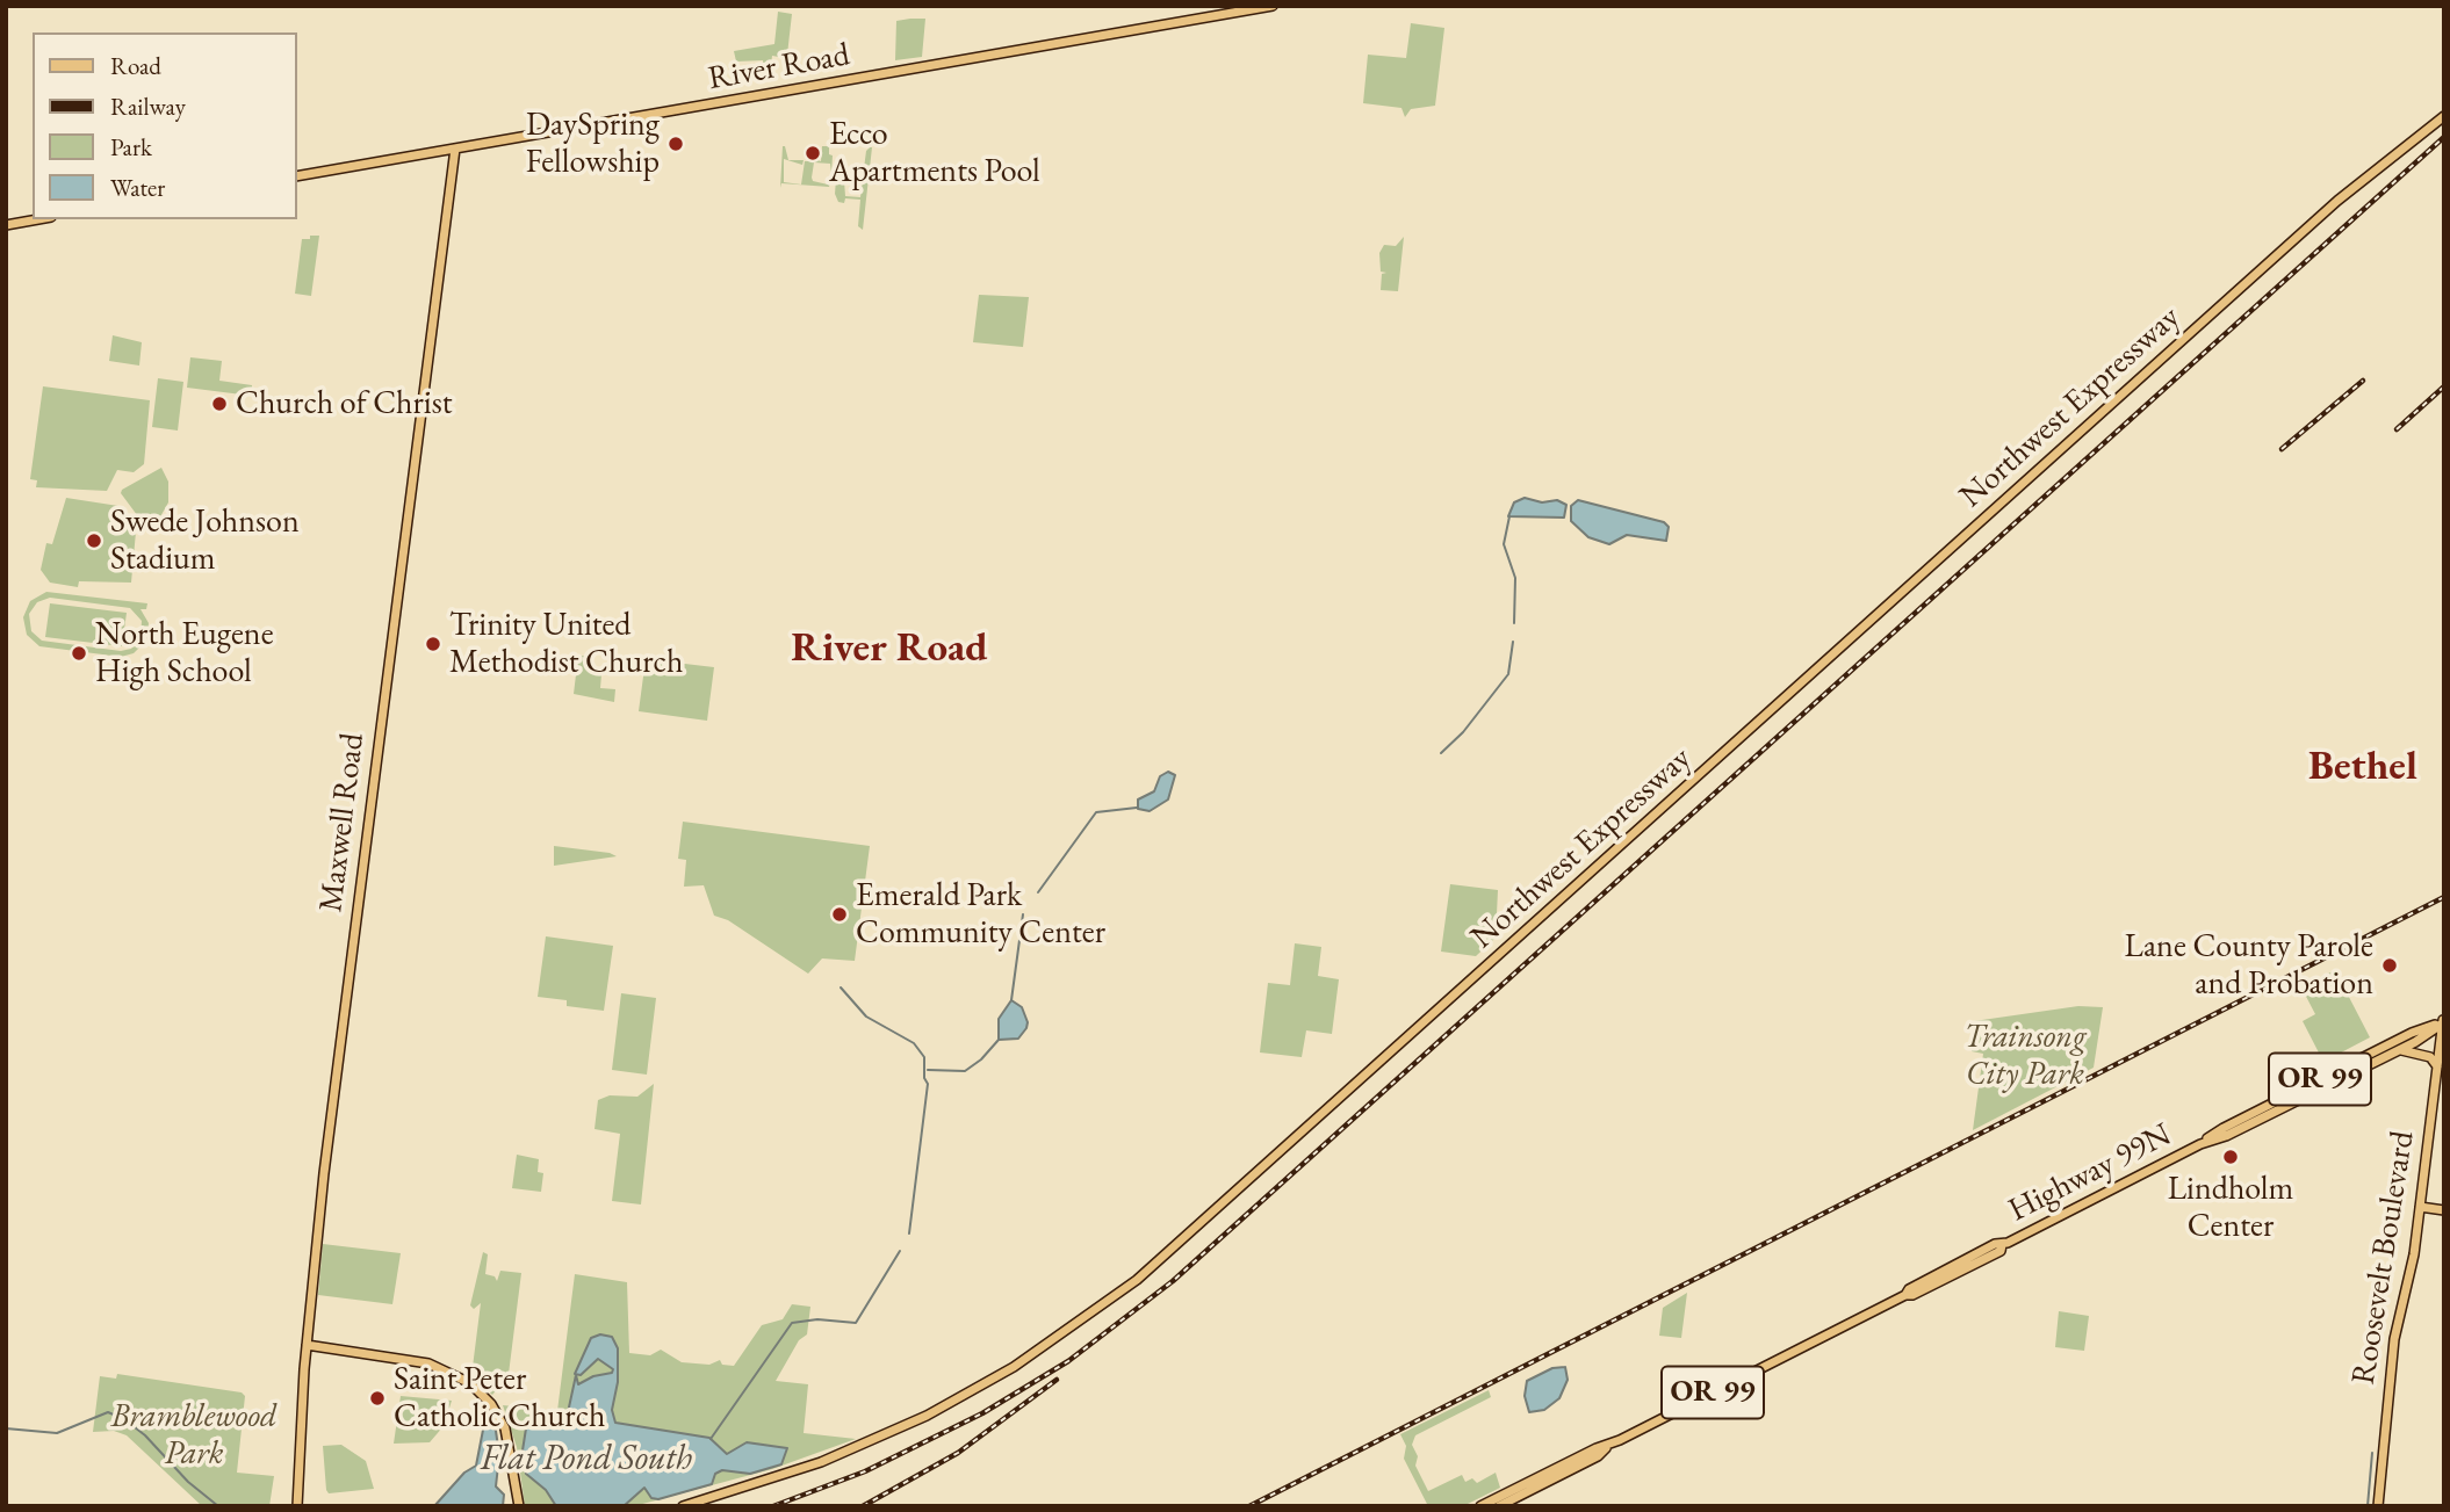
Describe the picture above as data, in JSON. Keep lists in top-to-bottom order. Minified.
{"streets":{"main road":["River Road","Northwest Expressway","Maxwell Road","OR 99","Highway 99N","Roosevelt Boulevard"]},"crossings":[["River Road","Maxwell Road"],["Highway 99N","Roosevelt Boulevard"]],"districts":["River Road","Bethel"],"water":["Flat Pond South"],"parks":["Trainsong City Park","Bramblewood Park"],"places":["DaySpring Fellowship","Ecco Apartments Pool","Church of Christ","Swede Johnson Stadium","Trinity United Methodist Church","North Eugene High School","Emerald Park Community Center","Lane County Parole and Probation","Lindholm Center","Saint Peter Catholic Church"],"legend":["Road","Railway","Park","Water"]}
